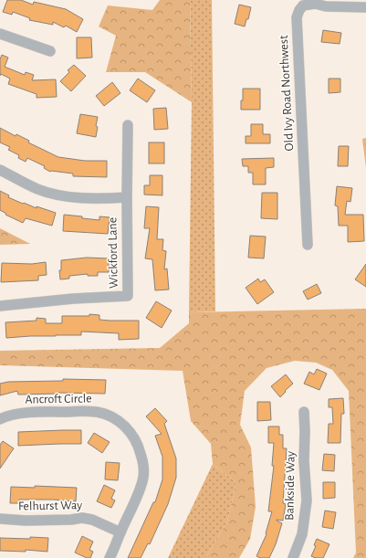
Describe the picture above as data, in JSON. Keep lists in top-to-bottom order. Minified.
{"streets":{"street":["Old Ivy Road Northwest","Wickford Lane","Ancroft Circle","Bankside Way","Felhurst Way"]},"crossings":[["Ancroft Circle","Felhurst Way"]]}
